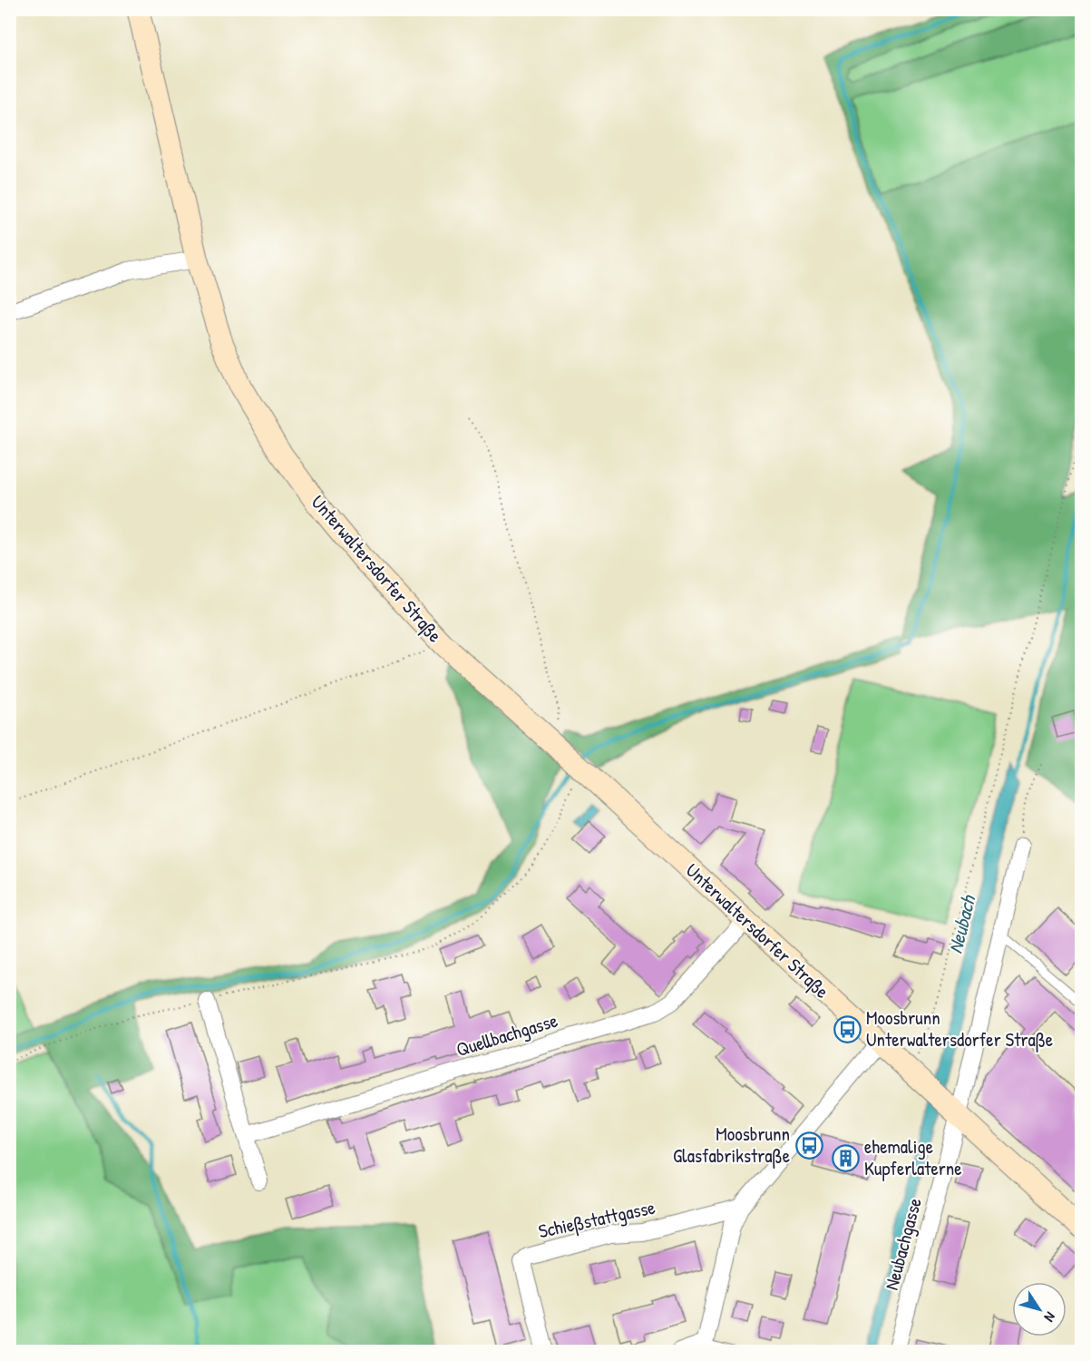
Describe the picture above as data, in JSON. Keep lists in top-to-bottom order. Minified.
{"streets":{"main road":["Unterwaltersdorfer Straße"],"street":["Quellbachgasse","Schießstattgasse","Neubachgasse"]},"crossings":[["Unterwaltersdorfer Straße","Quellbachgasse"],["Unterwaltersdorfer Straße","Neubachgasse"]],"water":["Neubach"],"places":{"bus stop":["Moosbrunn Unterwaltersdorfer Straße","Moosbrunn Glasfabrikstraße"],"building":["ehemalige Kupferlaterne"]},"north":"bottom right"}
